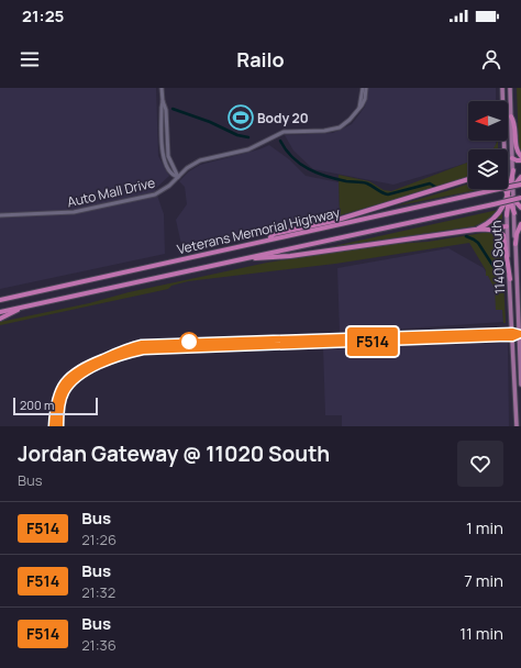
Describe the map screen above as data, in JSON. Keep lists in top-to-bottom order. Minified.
{"streets":{"highway":["Veterans Memorial Highway"],"main road":["Auto Mall Drive","11400 South"]},"places":{"sports":["Body 20"]},"lines":["bus line F514"],"scale_bar":"200 m","north":"left","page":{"status":"21:25","header":"Railo","on_map":"F514","scale":"200 m","heading":["Jordan Gateway @ 11020 South","Bus"],"list":[{"mark":"F514","name":"Bus","note":"21:26","value":"1 min"},{"mark":"F514","name":"Bus","note":"21:32","value":"7 min"},{"mark":"F514","name":"Bus","note":"21:36","value":"11 min"}]}}
